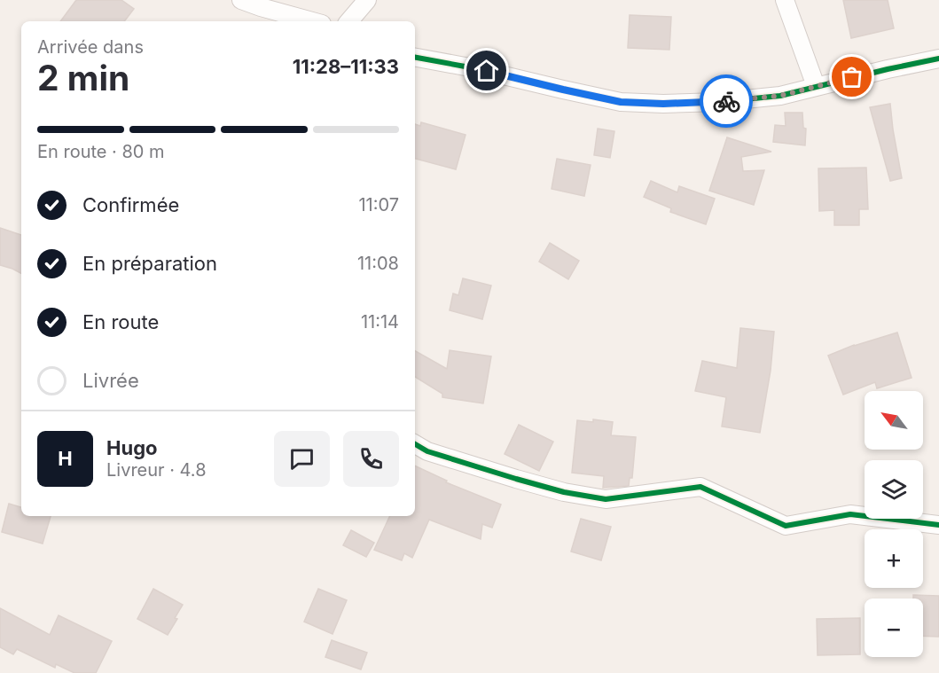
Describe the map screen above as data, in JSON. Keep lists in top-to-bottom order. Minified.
{"north":"top left","page":{"heading":["2 min","Arrivée dans","11:28–11:33"],"panel":["Hugo","Livreur · 4.8"],"bar":"En route · 80 m","list":[["Confirmée","11:07"],["En préparation","11:08"],["En route","11:14"],"Livrée"],"map_buttons":["+","−"],"round":"H"}}
